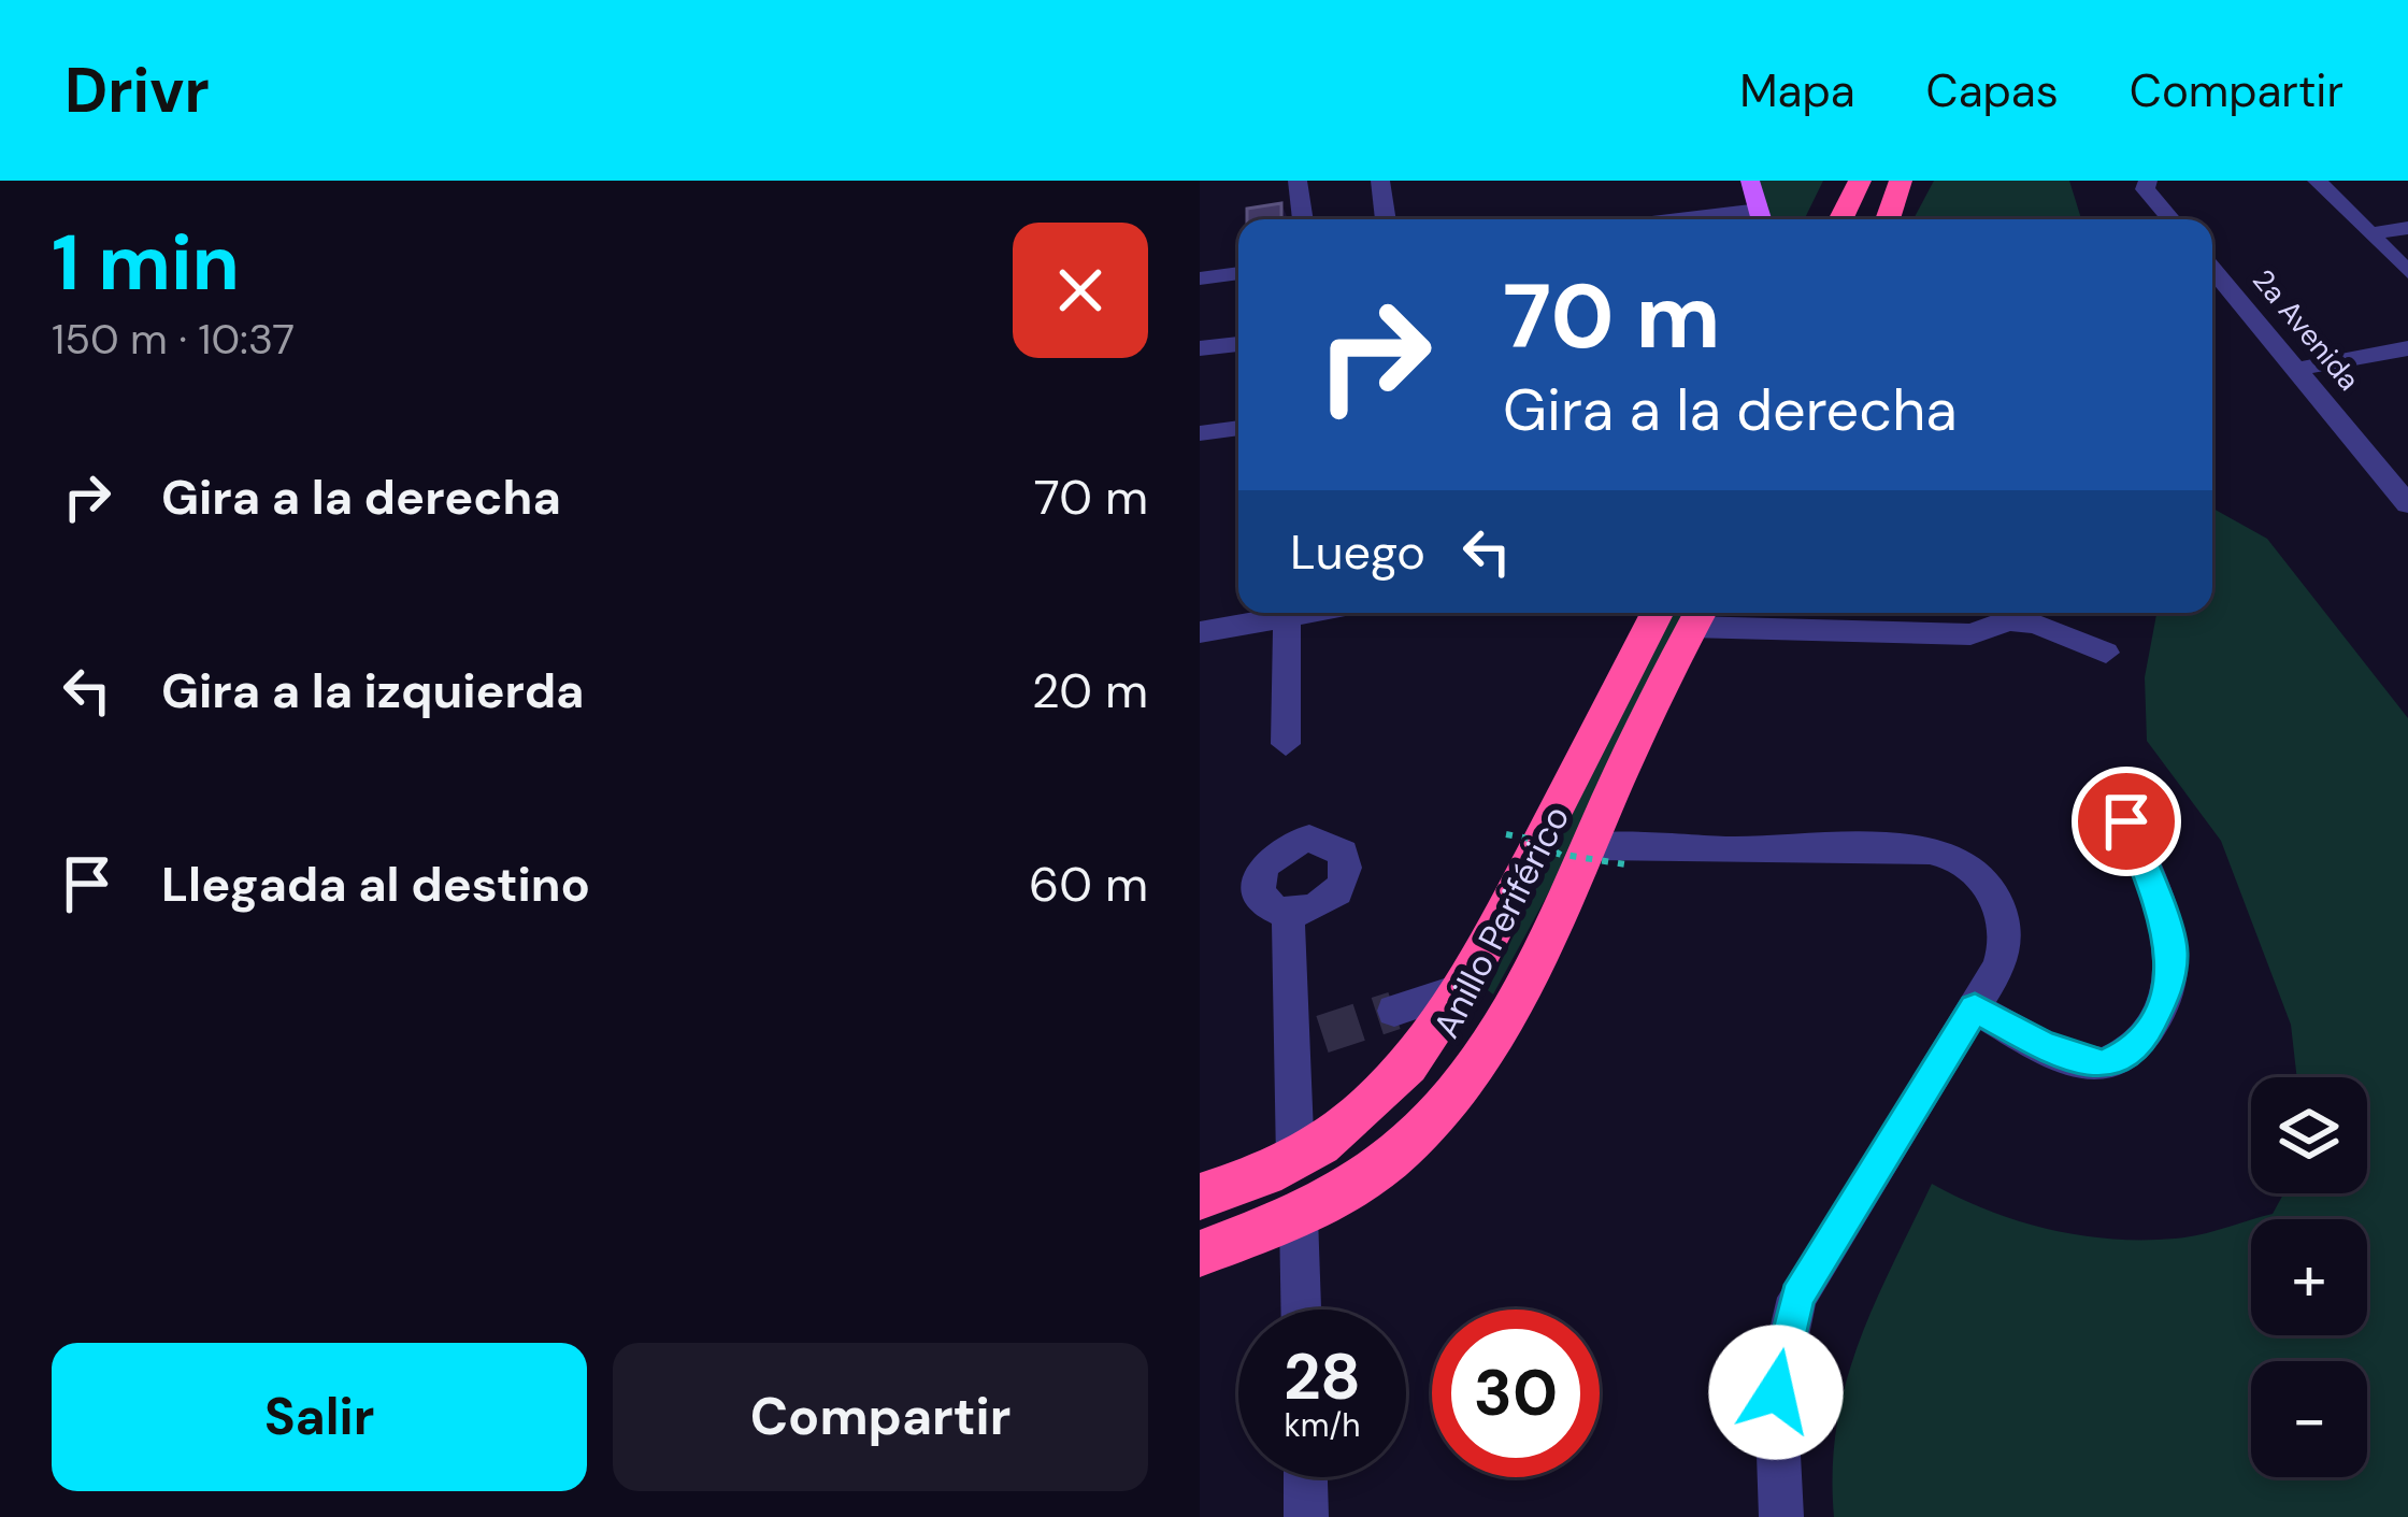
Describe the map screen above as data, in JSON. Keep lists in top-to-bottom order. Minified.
{"streets":{"highway":["Anillo Periférico"],"street":["2a Avenida"]},"page":{"header":"Drivr","nav":["Mapa","Capas","Compartir"],"heading":["1 min","150 m · 10:37"],"turn":["70 m","Gira a la derecha"],"list":[{"name":"Gira a la derecha","value":"70 m"},{"name":"Gira a la izquierda","value":"20 m"},{"name":"Llegada al destino","value":"60 m"}],"then":"Luego","map_buttons":["+","−"],"speed":"28 km/h","limit":"30","buttons":["Salir","Compartir"]}}
